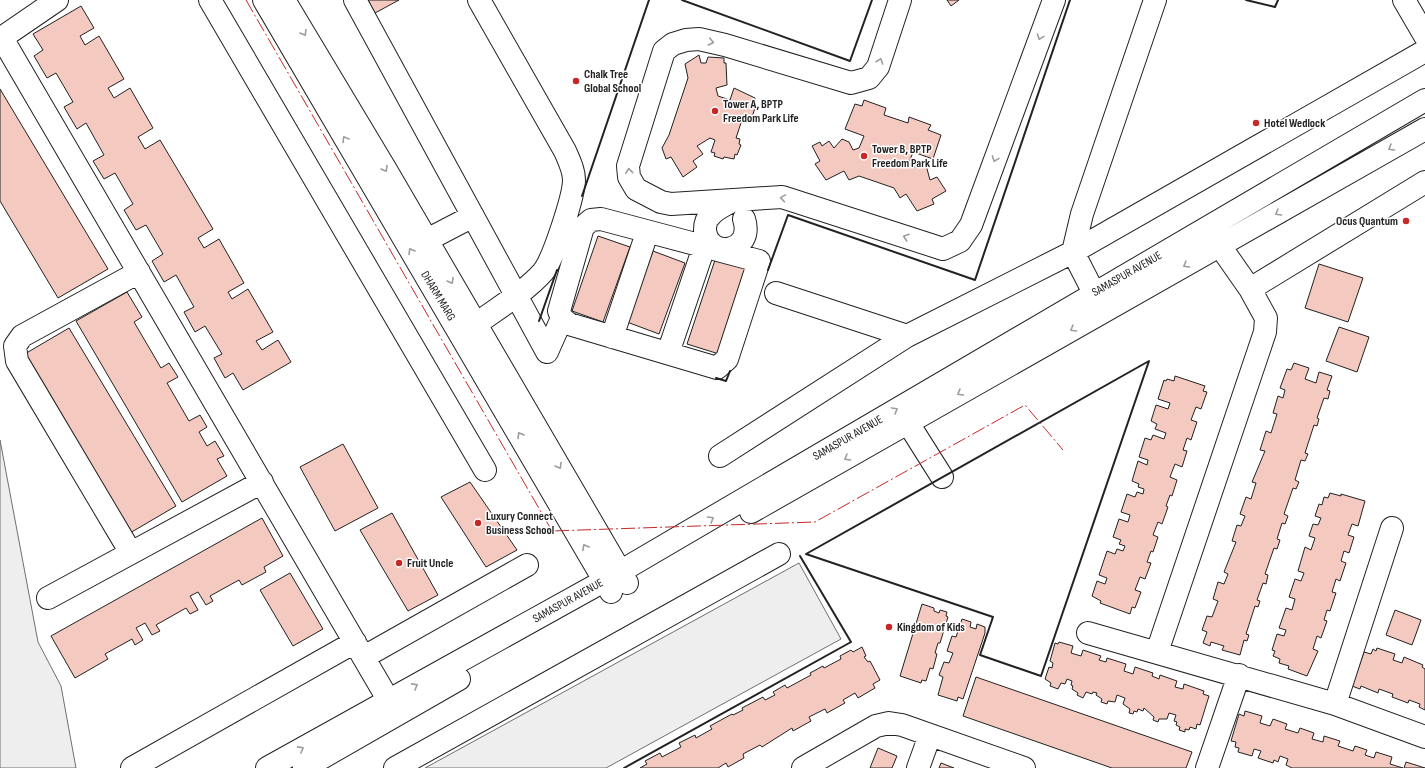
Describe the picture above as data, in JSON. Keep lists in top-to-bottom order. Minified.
{"streets":{"street":["SAMASPUR AVENUE","DHARM MARG"]},"crossings":[["SAMASPUR AVENUE","DHARM MARG"]],"places":["Chalk Tree Global School","Tower A, BPTP Freedom Park Life","Hotel Wedlock","Tower B, BPTP Freedom Park Life","Ocus Quantum","Luxury Connect Business School","Fruit Uncle","Kingdom of Kids"]}
